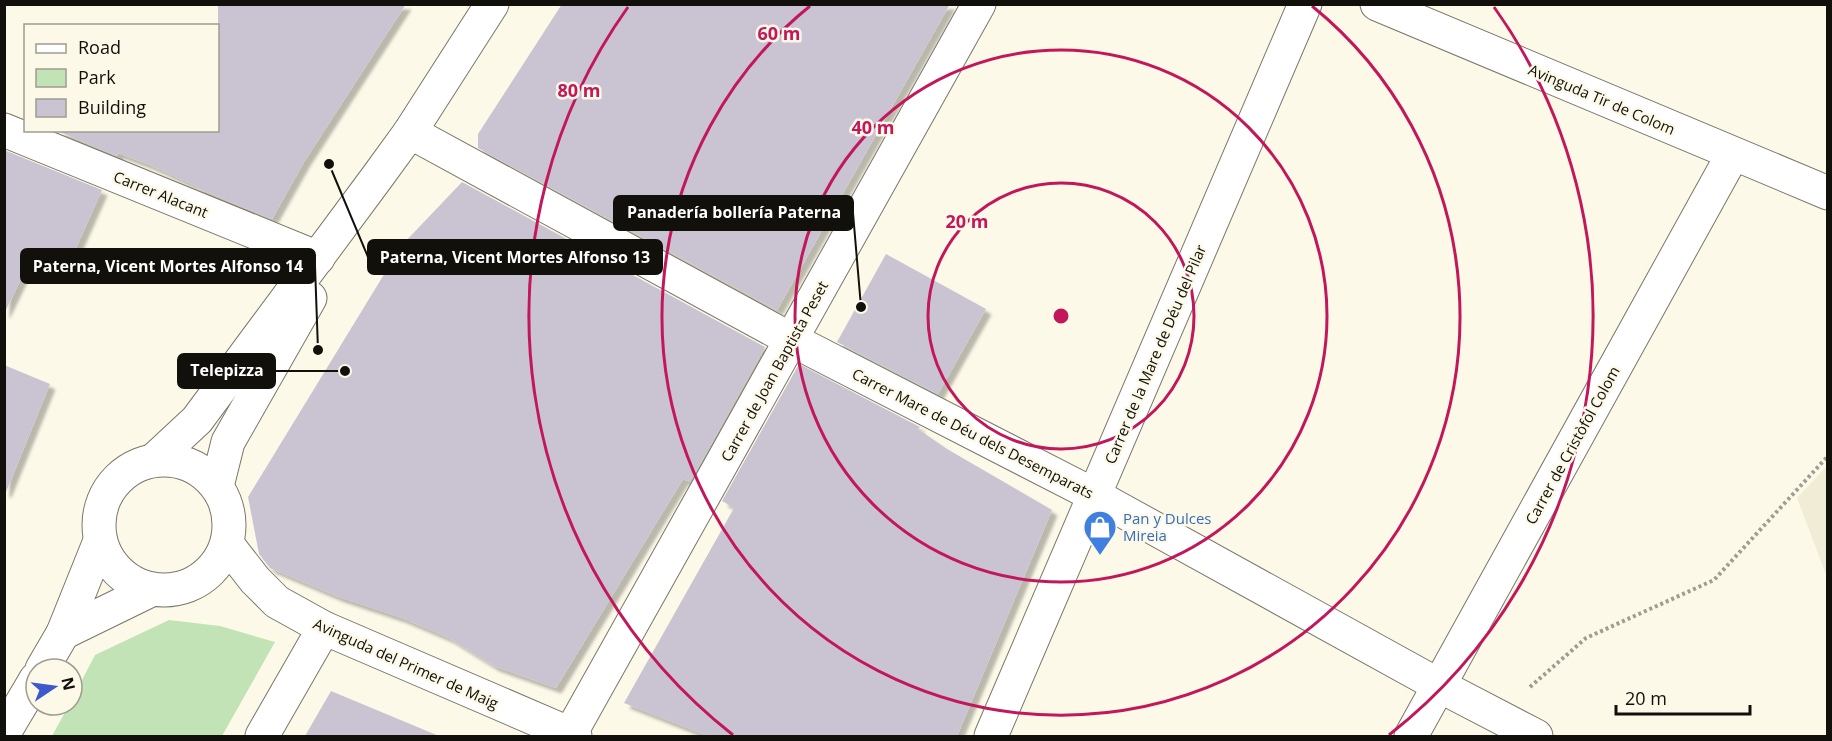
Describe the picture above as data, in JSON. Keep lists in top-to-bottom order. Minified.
{"streets":{"street":["Avinguda Tir de Colom","Carrer Alacant","Carrer de la Mare de Déu del Pilar","Carrer de Joan Baptista Peset","Carrer Mare de Déu dels Desemparats","Carrer de Cristòfol Colom","Avinguda del Primer de Maig"]},"crossings":[["Avinguda Tir de Colom","Carrer de Cristòfol Colom"],["Carrer de la Mare de Déu del Pilar","Carrer Mare de Déu dels Desemparats"],["Carrer de Joan Baptista Peset","Carrer Mare de Déu dels Desemparats"],["Carrer de Joan Baptista Peset","Avinguda del Primer de Maig"],["Carrer Mare de Déu dels Desemparats","Carrer de Cristòfol Colom"]],"places":{"other":["Paterna, Vicent Mortes Alfonso 13","Panadería bollería Paterna","Paterna, Vicent Mortes Alfonso 14","Telepizza"],"shop":["Pan y Dulces Mireia"]},"legend":["Road","Park","Building"],"scale_bar":"20 m","north":"right","rings":["60 m","80 m","40 m","20 m"]}
